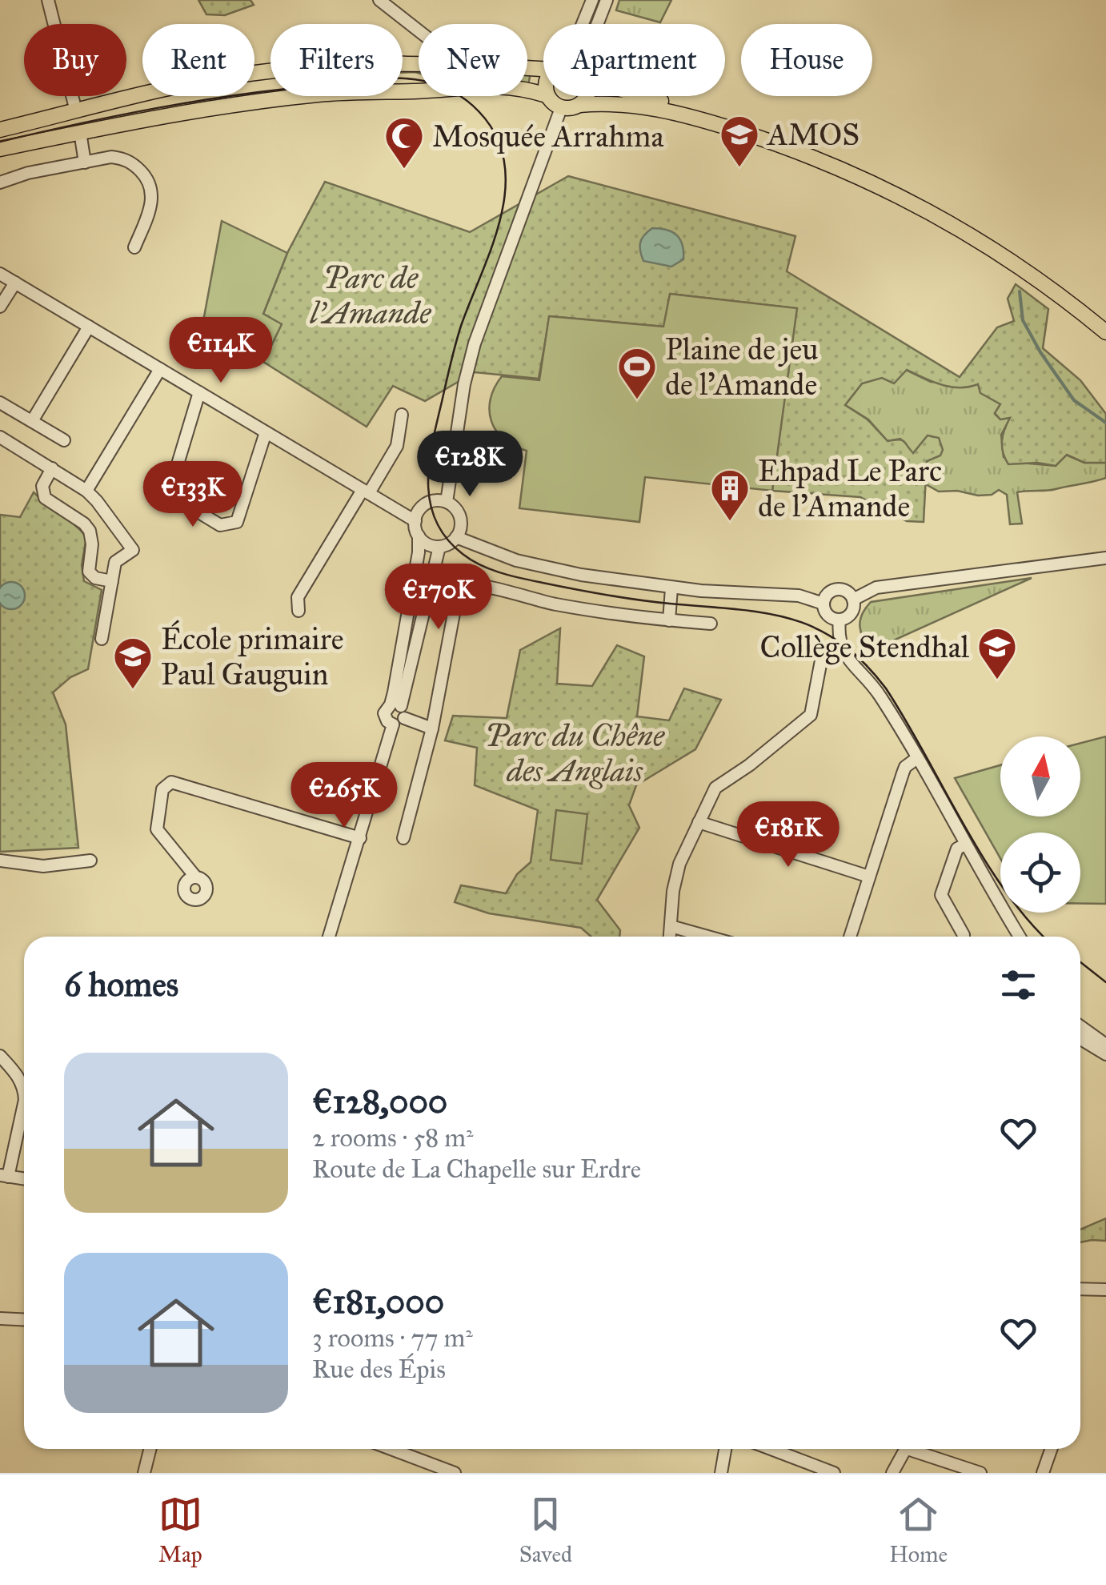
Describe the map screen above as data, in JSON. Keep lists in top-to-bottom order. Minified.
{"parks":["Parc de l'Amande","Parc du Chêne des Anglais"],"places":{"school or university":["AMOS","Collège Stendhal","École primaire Paul Gauguin"],"mosque":["Mosquée Arrahma"],"sports":["Plaine de jeu de l'Amande"],"building":["Ehpad Le Parc de l'Amande"]},"north":"top","page":{"chip":["Buy","Rent","Filters","New","Apartment","House"],"price":["€114K","€128K","€133K","€170K","€265K","€181K"],"heading":"6 homes","list":[{"name":"€128,000","note":"2 rooms · 58 m² · Route de La Chapelle sur Erdre"},{"name":"€181,000","note":"3 rooms · 77 m² · Rue des Épis"}],"tabs":["Map","Saved","Home"]}}
